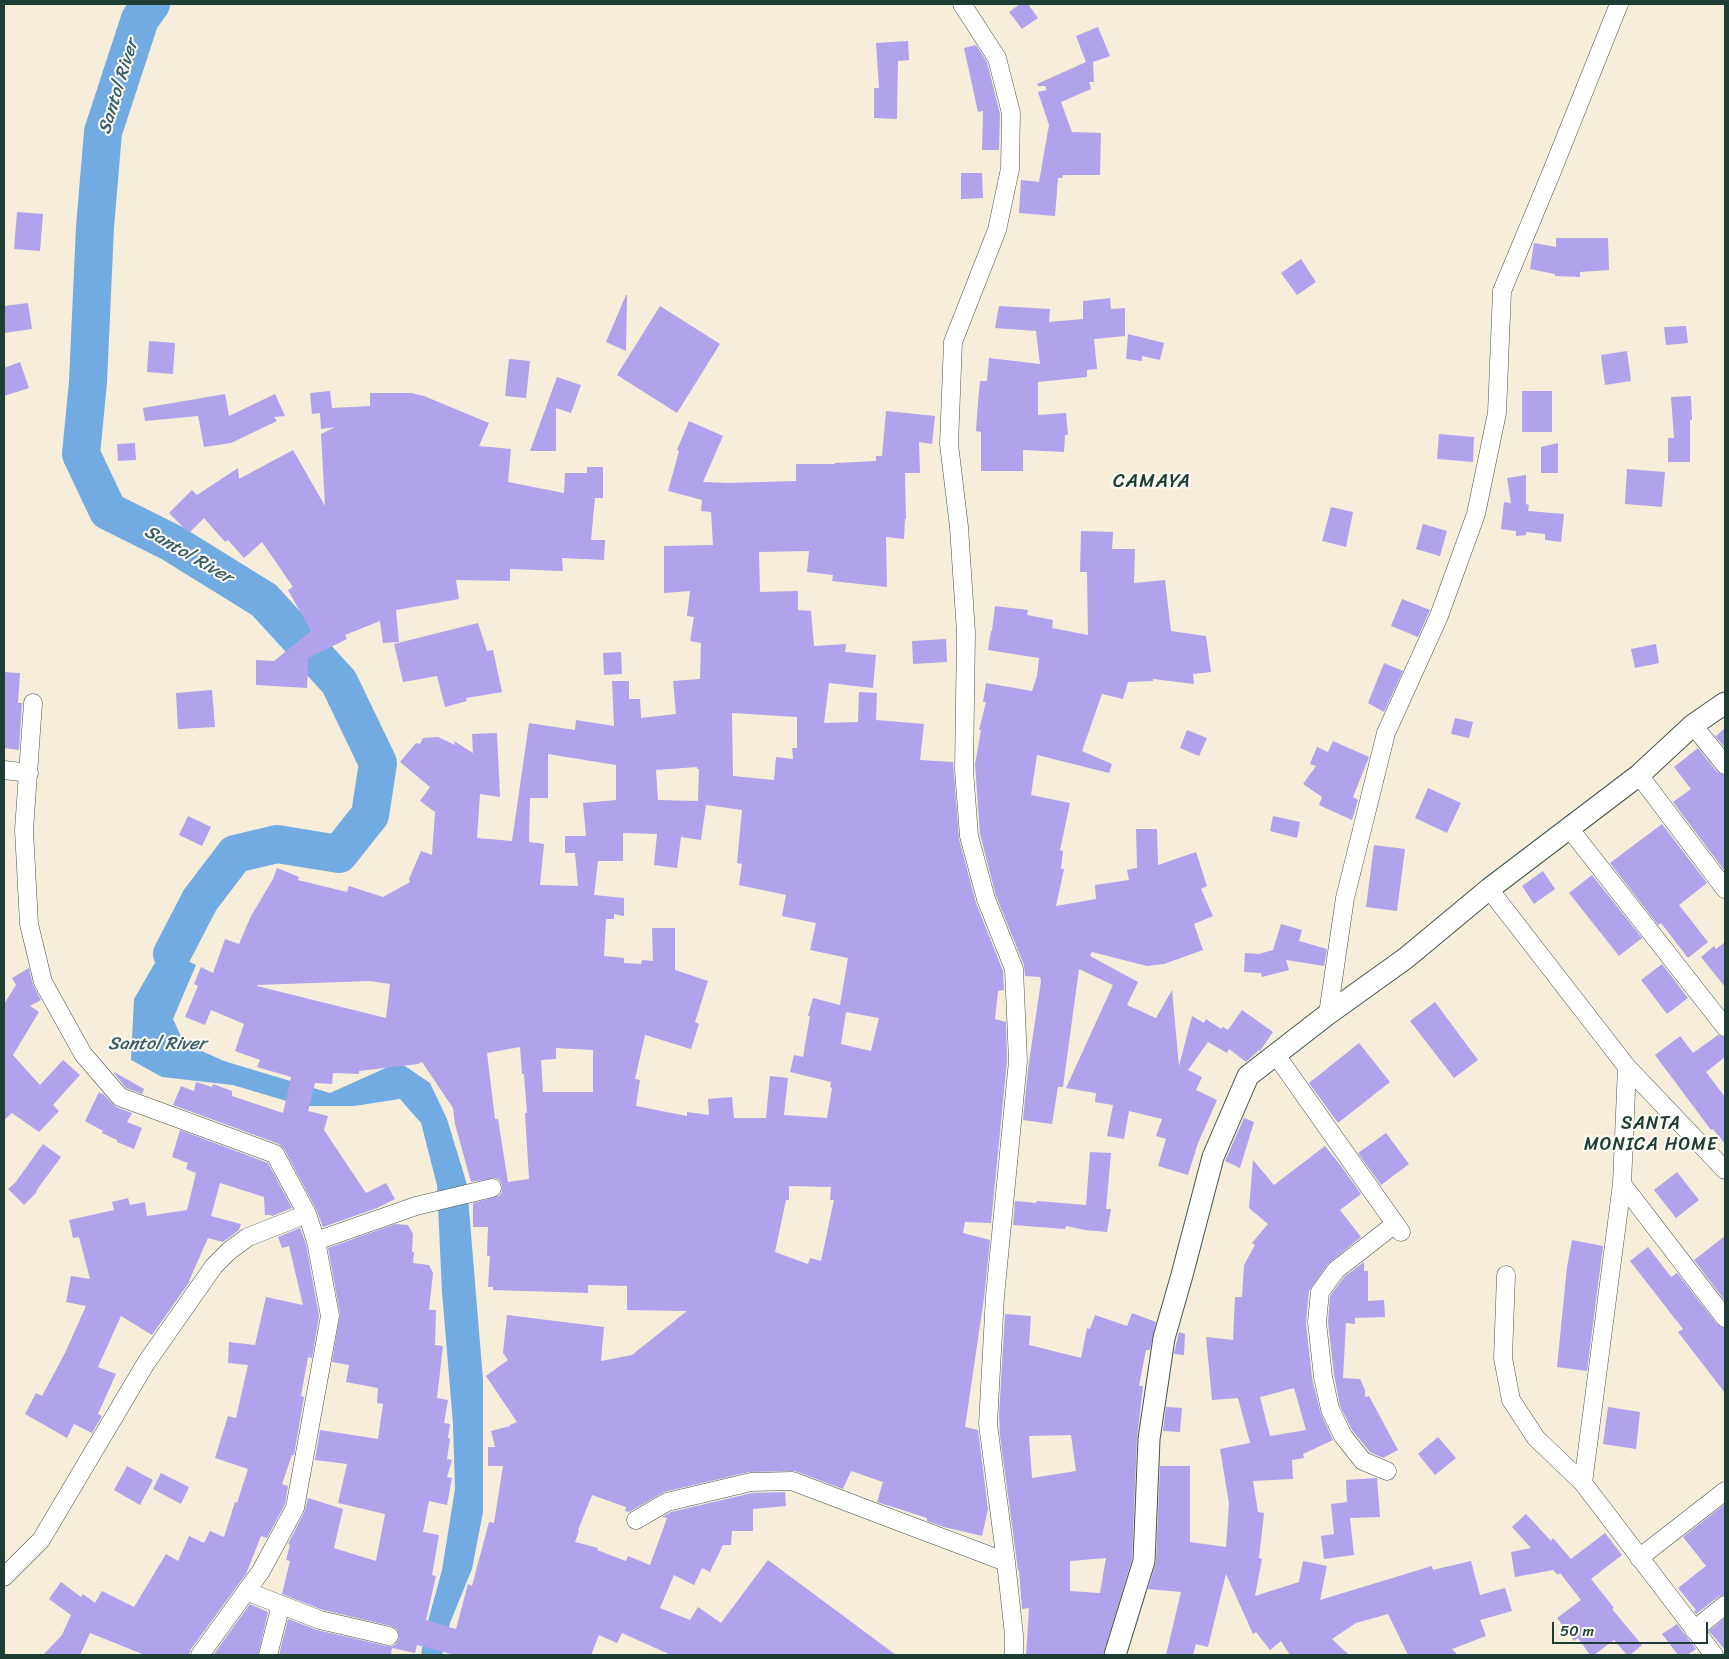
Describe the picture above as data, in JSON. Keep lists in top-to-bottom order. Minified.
{"districts":["CAMAYA","SANTA MONICA HOME"],"water":["Santol River"],"scale_bar":"50 m"}
